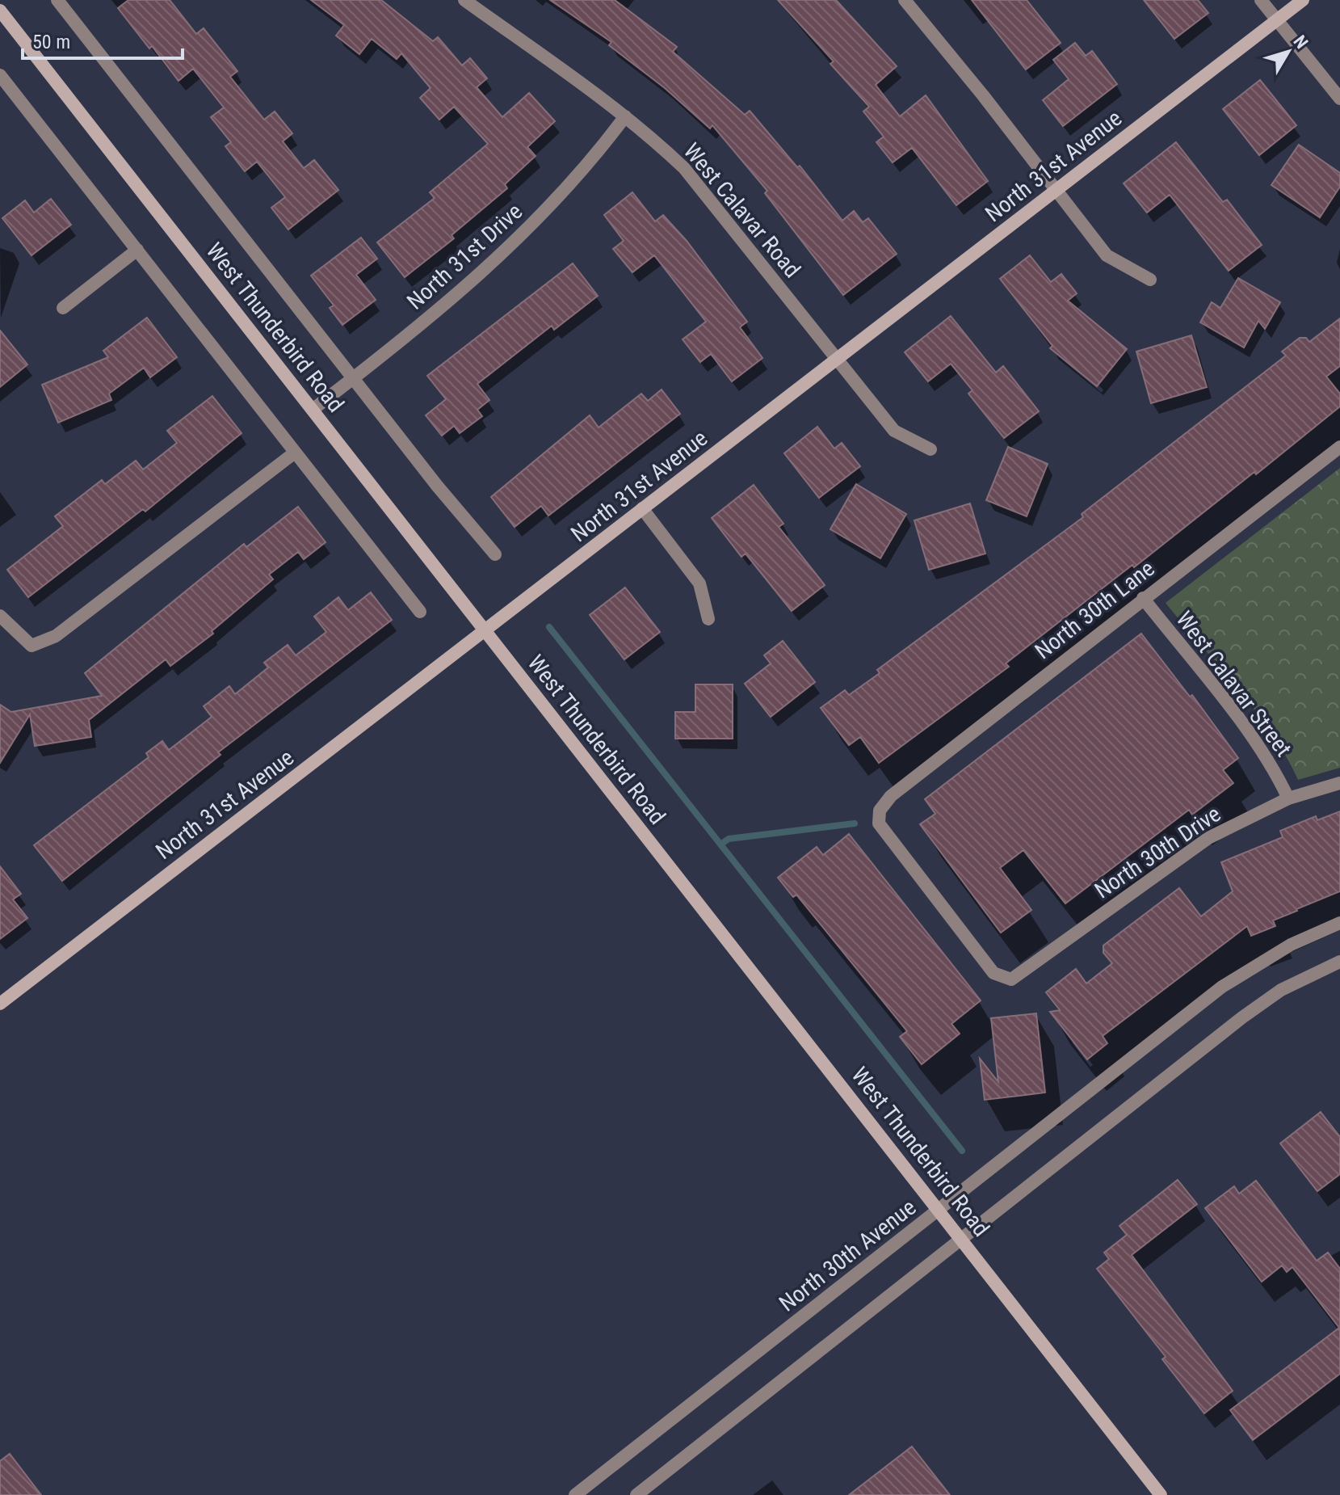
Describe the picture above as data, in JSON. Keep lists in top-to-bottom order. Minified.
{"streets":{"main road":["North 31st Avenue","West Thunderbird Road"],"street":["West Calavar Road","North 31st Drive","North 30th Lane","West Calavar Street","North 30th Drive","North 30th Avenue"]},"crossings":[["North 31st Avenue","West Calavar Road"],["North 31st Avenue","West Thunderbird Road"],["West Calavar Road","North 31st Drive"],["North 31st Drive","West Thunderbird Road"],["West Thunderbird Road","North 30th Avenue"],["North 30th Lane","West Calavar Street"],["North 30th Lane","North 30th Drive"],["West Calavar Street","North 30th Drive"]],"scale_bar":"50 m","north":"top right"}
